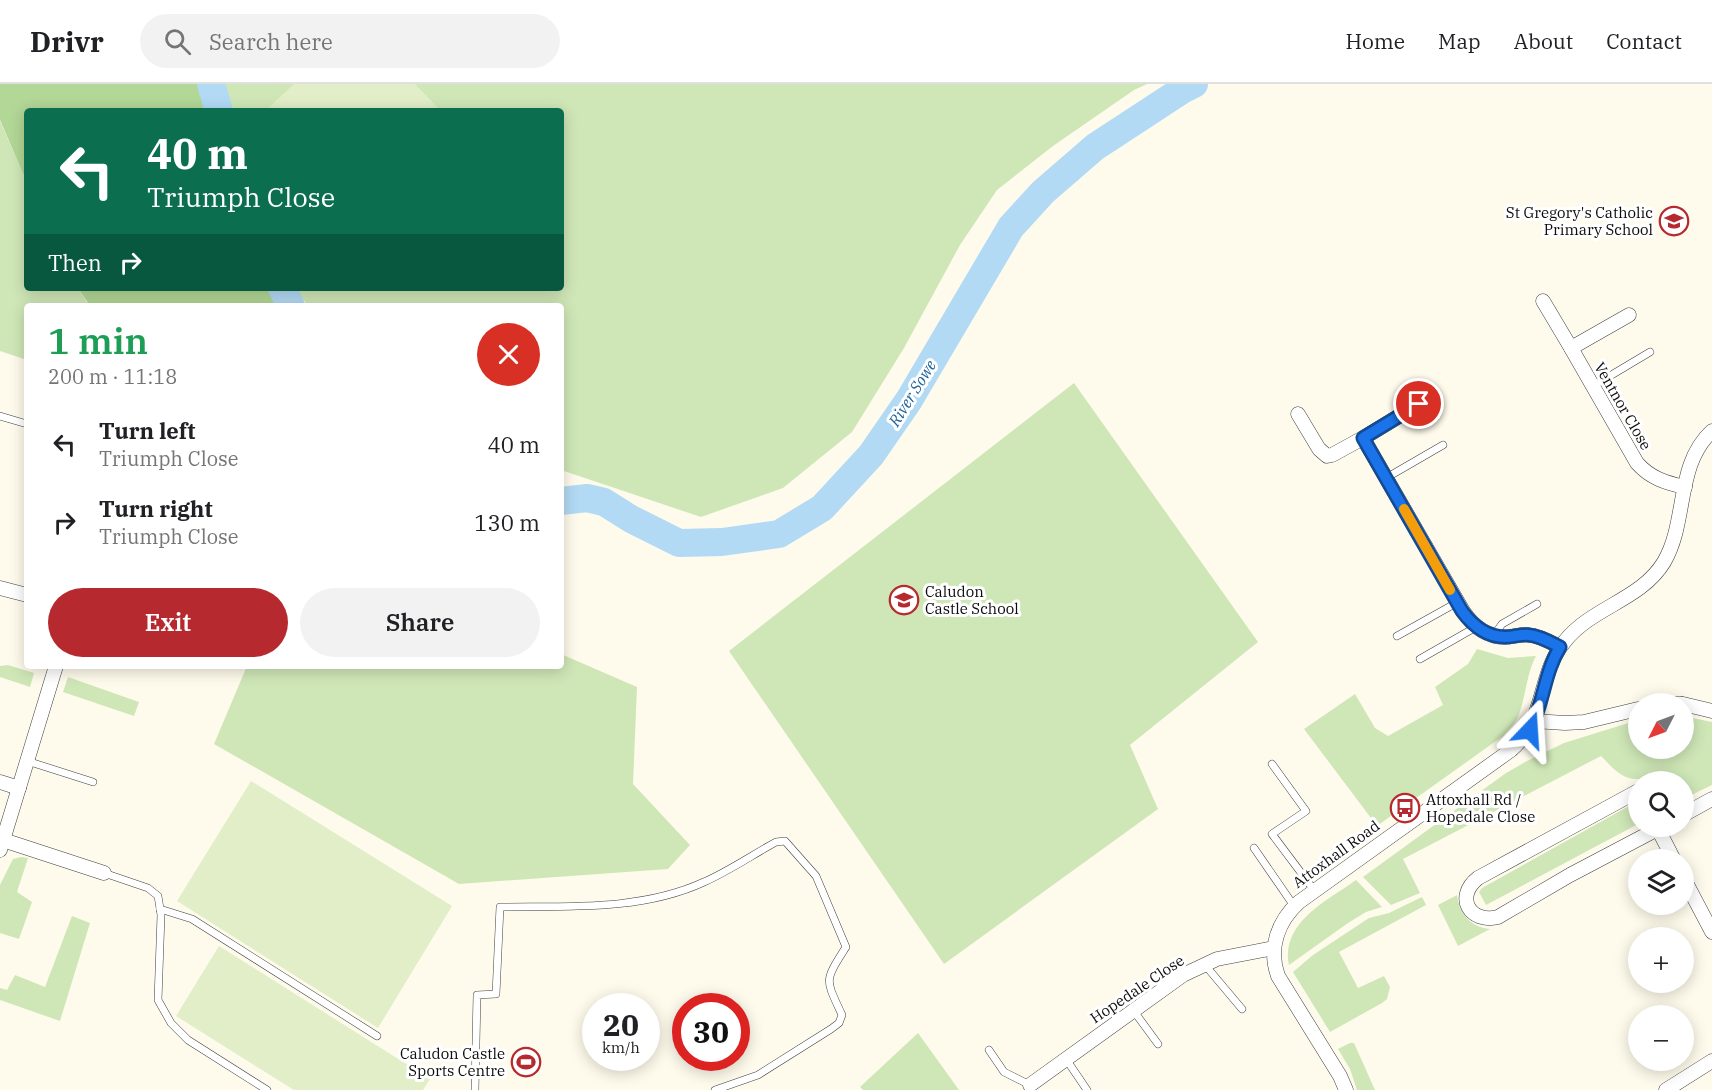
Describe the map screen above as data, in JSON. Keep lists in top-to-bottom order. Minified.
{"streets":{"street":["Ventnor Close","Attoxhall Road","Hopedale Close"]},"crossings":[["Attoxhall Road","Hopedale Close"]],"water":["River Sowe"],"places":{"school or university":["St Gregory's Catholic Primary School","Caludon Castle School"],"bus stop":["Attoxhall Rd / Hopedale Close"],"sports":["Caludon Castle Sports Centre"]},"north":"bottom left","page":{"header":"Drivr","search":"Search here","nav":["Home","Map","About","Contact"],"turn":["40 m","Triumph Close"],"then":"Then","heading":["1 min","200 m · 11:18"],"list":[{"name":"Turn left","note":"Triumph Close","value":"40 m"},{"name":"Turn right","note":"Triumph Close","value":"130 m"}],"buttons":["Exit","Share"],"map_buttons":["+","−"],"speed":"20 km/h","limit":"30"}}
